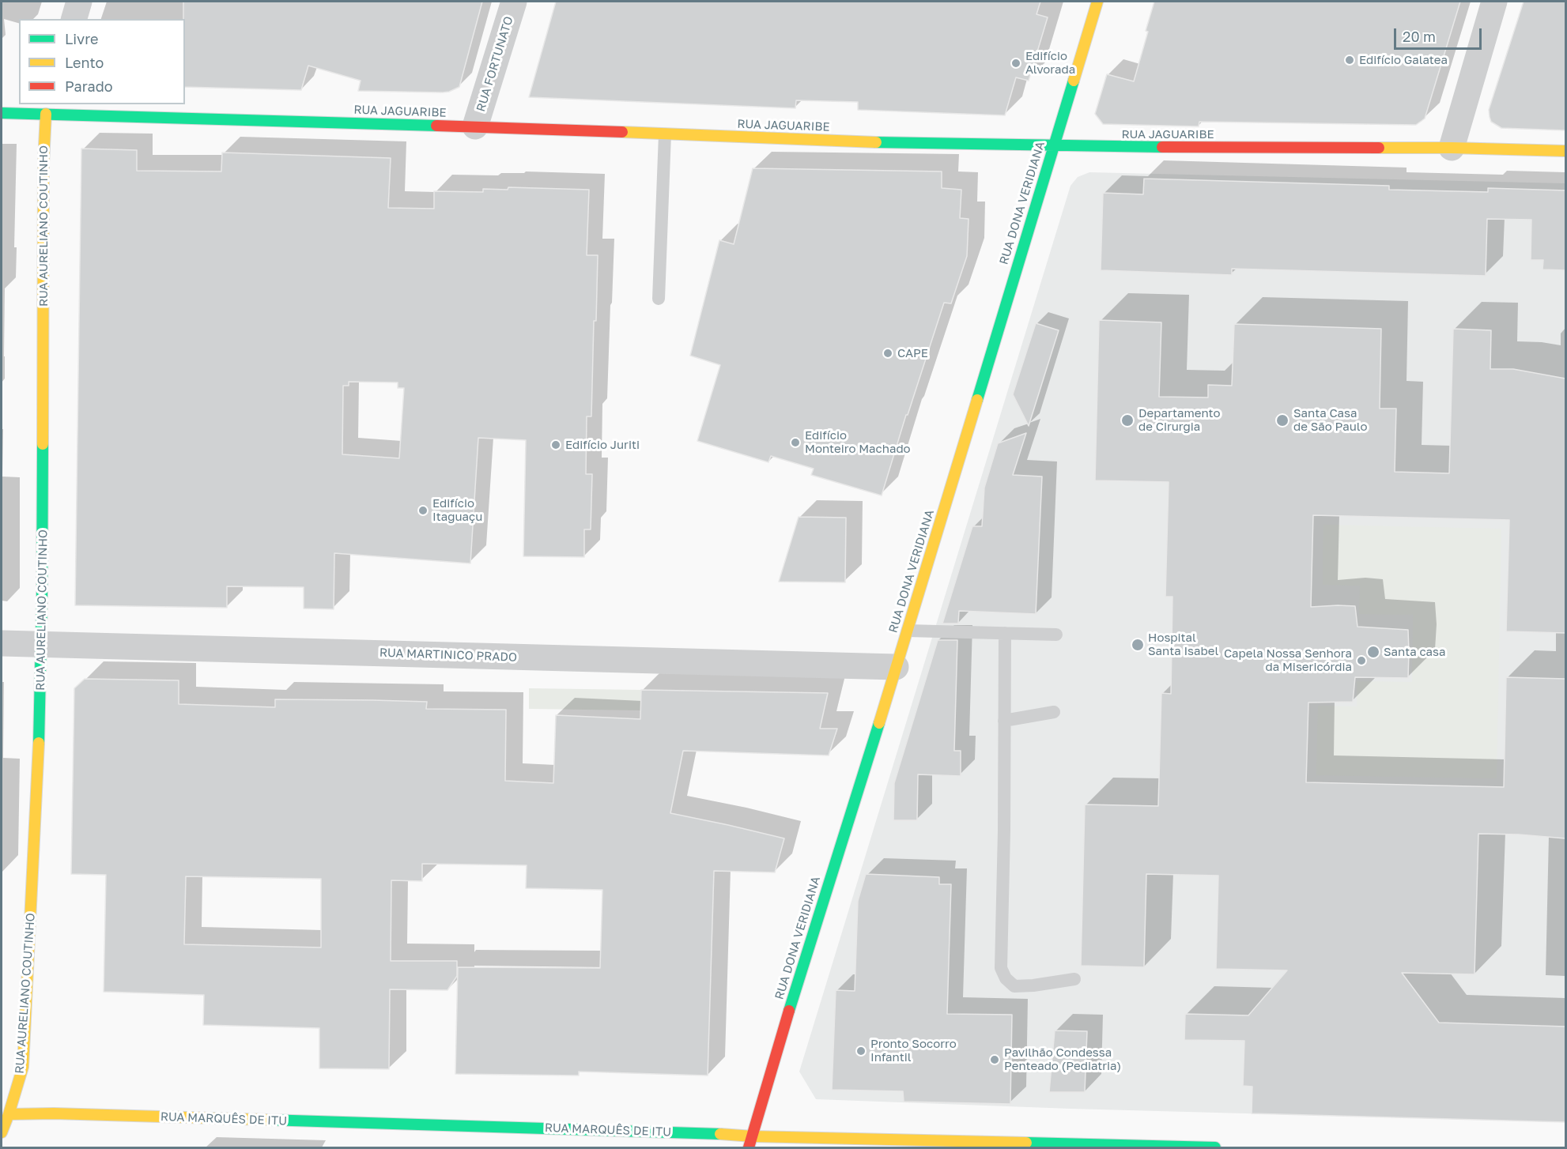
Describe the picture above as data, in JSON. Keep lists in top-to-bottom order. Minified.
{"streets":{"street":["RUA FORTUNATO","RUA JAGUARIBE","RUA DONA VERIDIANA","RUA AURELIANO COUTINHO","RUA MARTINICO PRADO","RUA MARQUÊS DE ITU"]},"crossings":[["RUA FORTUNATO","RUA JAGUARIBE"],["RUA JAGUARIBE","RUA DONA VERIDIANA"],["RUA JAGUARIBE","RUA AURELIANO COUTINHO"],["RUA DONA VERIDIANA","RUA MARTINICO PRADO"],["RUA DONA VERIDIANA","RUA MARQUÊS DE ITU"],["RUA AURELIANO COUTINHO","RUA MARTINICO PRADO"],["RUA AURELIANO COUTINHO","RUA MARQUÊS DE ITU"]],"places":["Edifício Galatea","Edifício Alvorada","CAPE","Departamento de Cirurgia","Santa Casa de São Paulo","Edifício Monteiro Machado","Edifício Juriti","Edifício Itaguaçu","Hospital Santa Isabel","Santa casa","Capela Nossa Senhora da Misericórdia","Pronto Socorro Infantil","Pavilhão Condessa Penteado (Pediatria)"],"legend":["Livre","Lento","Parado"],"scale_bar":"20 m"}
